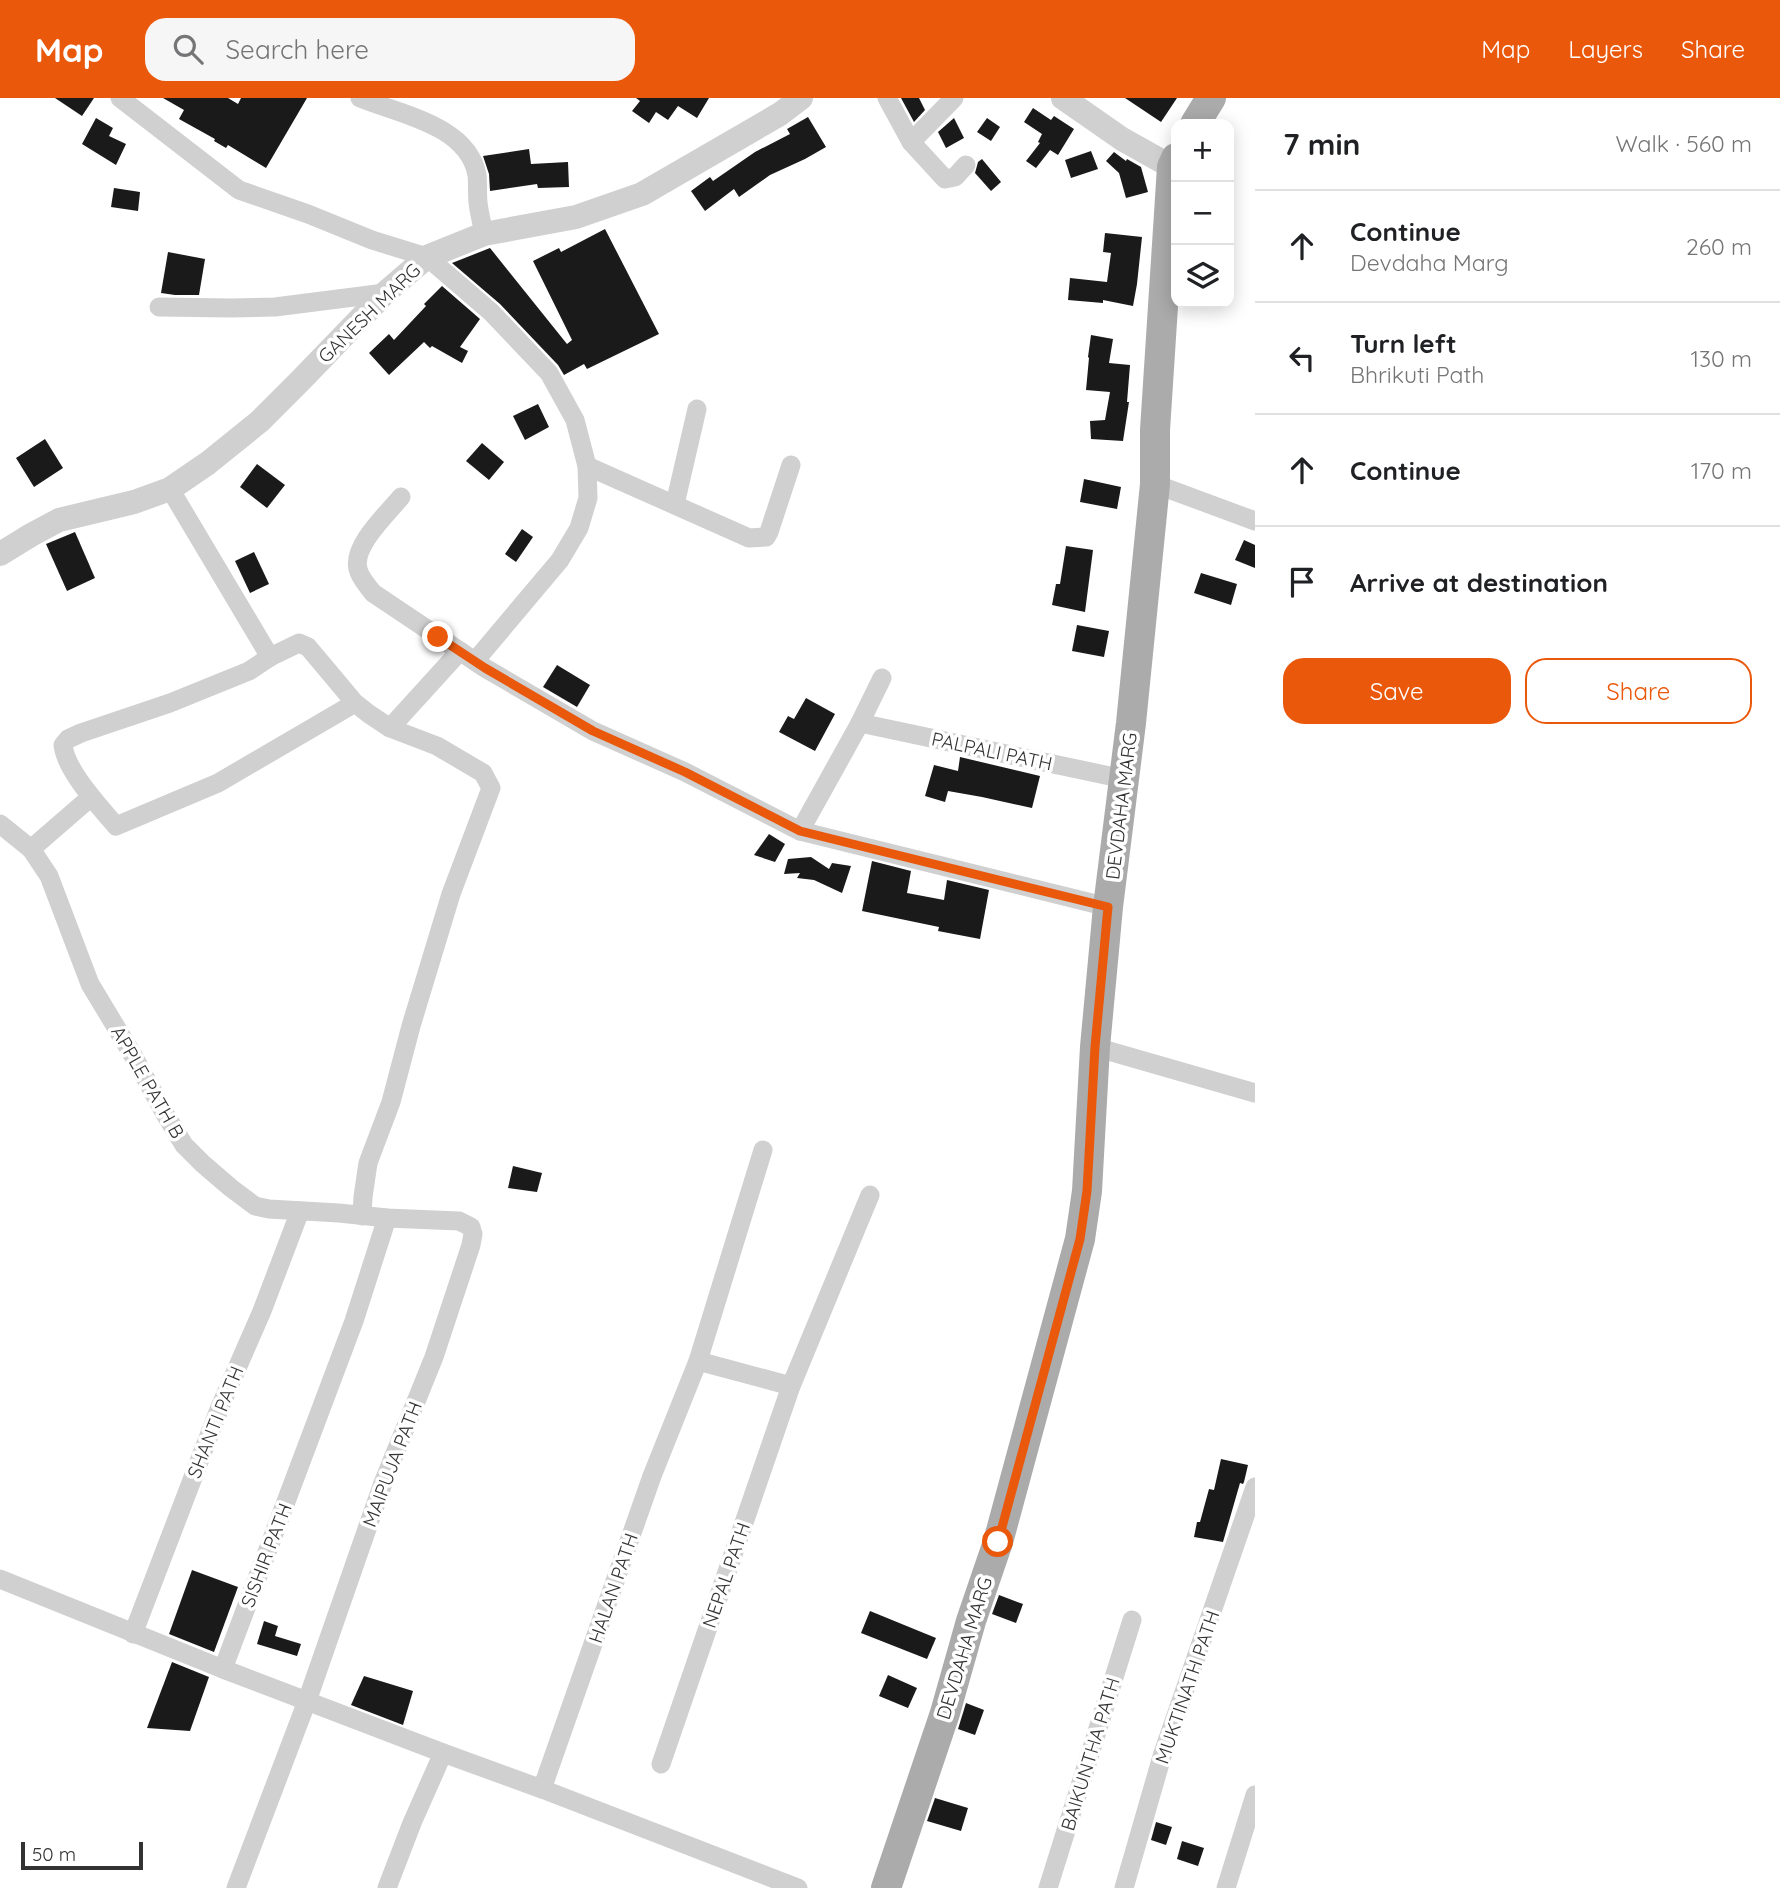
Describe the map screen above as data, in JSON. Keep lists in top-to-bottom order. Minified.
{"streets":{"main road":["DEVDAHA MARG"],"street":["GANESH MARG","PALPALI PATH","APPLE PATH B","SHANTI PATH","MAIPUJA PATH","SISHIR PATH","NEPAL PATH","HALAN PATH","MUKTINATH PATH","BAIKUNTHA PATH"]},"crossings":[["PALPALI PATH","DEVDAHA MARG"],["APPLE PATH B","SHANTI PATH"],["APPLE PATH B","MAIPUJA PATH"],["APPLE PATH B","SISHIR PATH"]],"scale_bar":"50 m","page":{"header":"Map","search":"Search here","nav":["Map","Layers","Share"],"heading":["7 min","Walk · 560 m"],"map_buttons":["+","−"],"list":[["Continue","Devdaha Marg","260 m"],["Turn left","Bhrikuti Path","130 m"],["Continue","170 m"],"Arrive at destination"],"buttons":["Save","Share"],"scale":"50 m"}}
